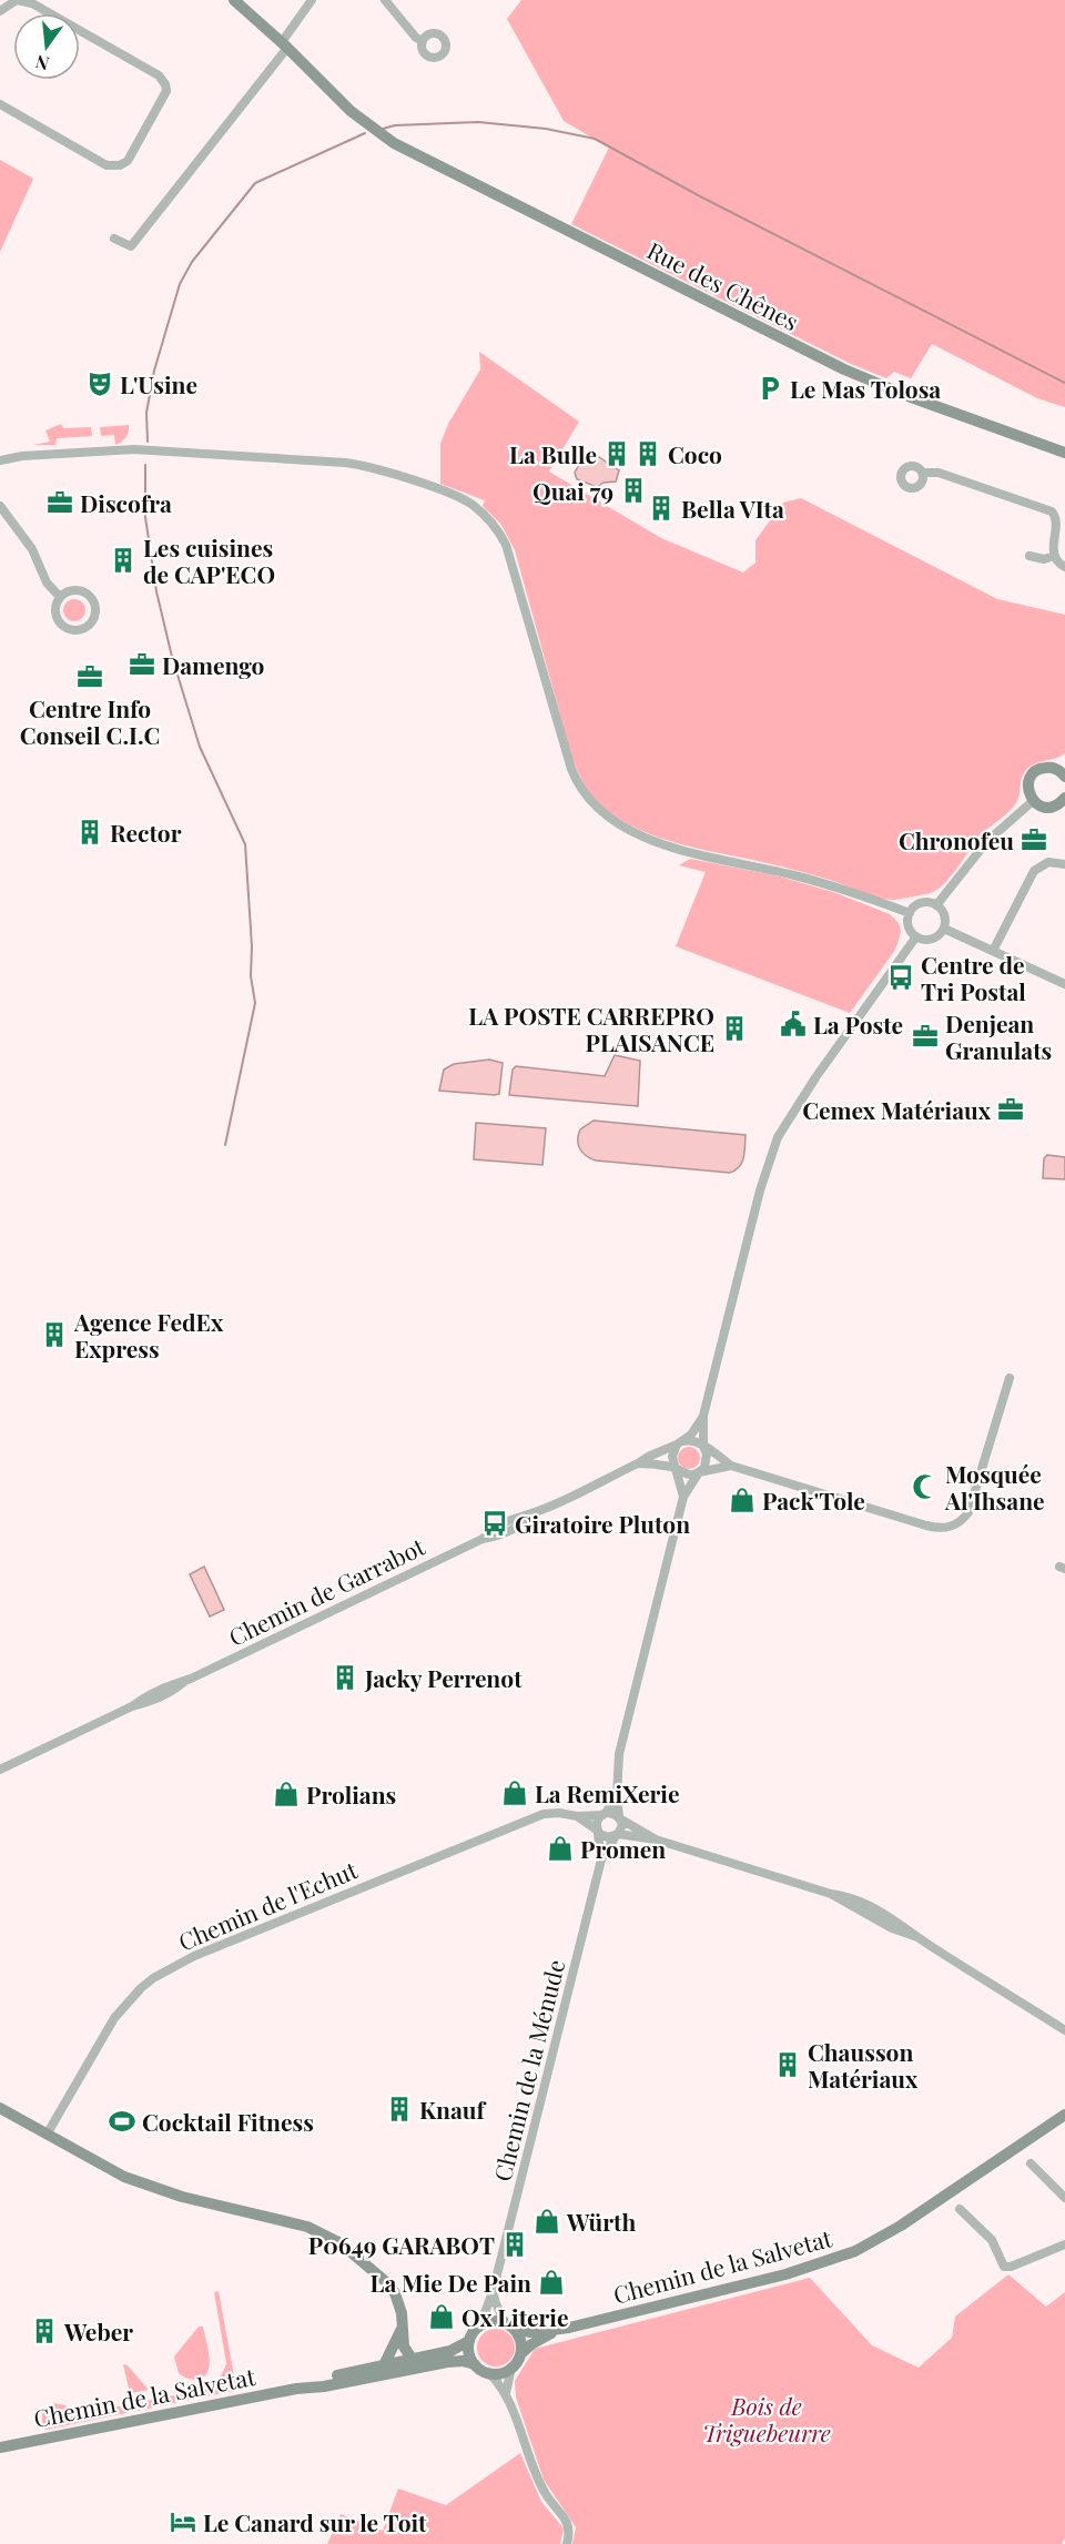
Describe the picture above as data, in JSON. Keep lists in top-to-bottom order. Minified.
{"streets":{"street":["Rue des Chênes","Chemin de Garrabot","Chemin de l'Echut","Chemin de la Ménude","Chemin de la Salvetat"]},"crossings":[["Chemin de l'Echut","Chemin de la Ménude"],["Chemin de la Ménude","Chemin de la Salvetat"]],"parks":["Bois de Triguebeurre"],"places":{"theatre":["L'Usine"],"parking":["Le Mas Tolosa"],"building":["La Bulle","Coco","Quai 79","Bella VIta","Les cuisines de CAP'ECO","Rector","LA POSTE CARREPRO PLAISANCE","Agence FedEx Express","Jacky Perrenot","Chausson Matériaux","Knauf","P0649 GARABOT","Weber"],"office":["Discofra","Damengo","Centre Info Conseil C.I.C","Chronofeu","Denjean Granulats","Cemex Matériaux"],"bus stop":["Centre de Tri Postal","Giratoire Pluton"],"public building":["La Poste"],"mosque":["Mosquée Al'Ihsane"],"shop":["Pack'Tole","La RemiXerie","Prolians","Promen","Würth","La Mie De Pain","Ox Literie"],"sports":["Cocktail Fitness"],"hotel":["Le Canard sur le Toit"]},"north":"bottom"}
